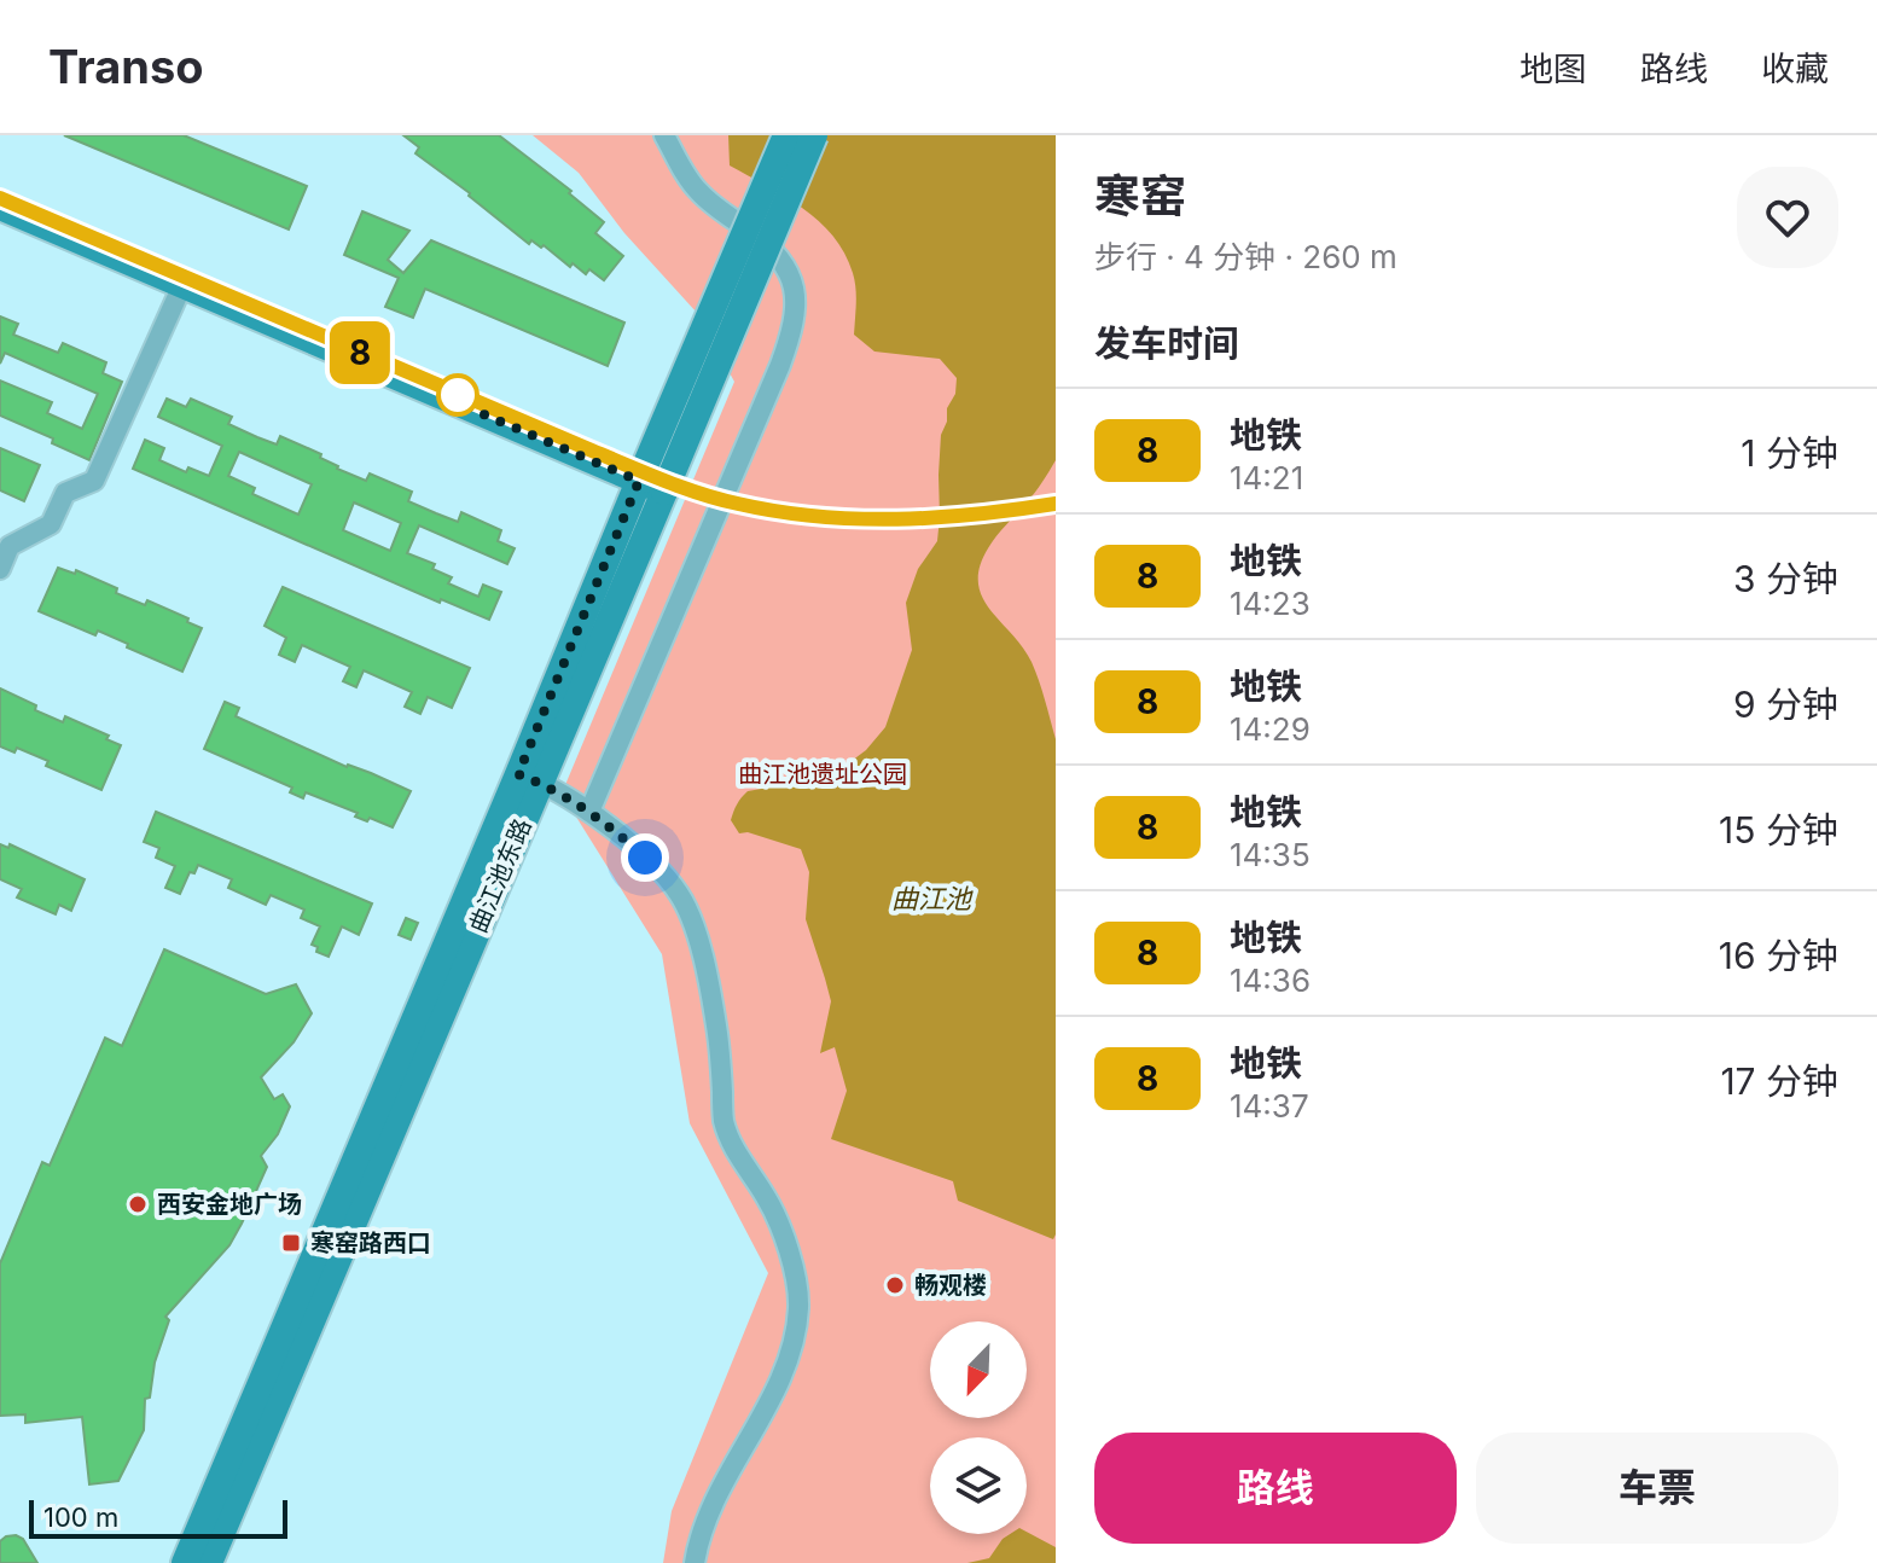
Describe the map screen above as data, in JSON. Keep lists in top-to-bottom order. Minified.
{"streets":{"main road":["曲江池东路"]},"water":["曲江池"],"parks":["曲江池遗址公园"],"places":{"other":["西安金地广场","畅观楼"],"transit":["寒窑路西口"]},"lines":["metro line 8"],"scale_bar":"100 m","north":"bottom left","page":{"header":"Transo","nav":["地图","路线","收藏"],"on_map":"8","heading":[["寒窑","步行 · 4 分钟 · 260 m"],"发车时间"],"list":[{"mark":"8","name":"地铁","note":"14:21","value":"1 分钟"},{"mark":"8","name":"地铁","note":"14:23","value":"3 分钟"},{"mark":"8","name":"地铁","note":"14:29","value":"9 分钟"},{"mark":"8","name":"地铁","note":"14:35","value":"15 分钟"},{"mark":"8","name":"地铁","note":"14:36","value":"16 分钟"},{"mark":"8","name":"地铁","note":"14:37","value":"17 分钟"}],"buttons":["路线","车票"],"scale":"100 m"}}
